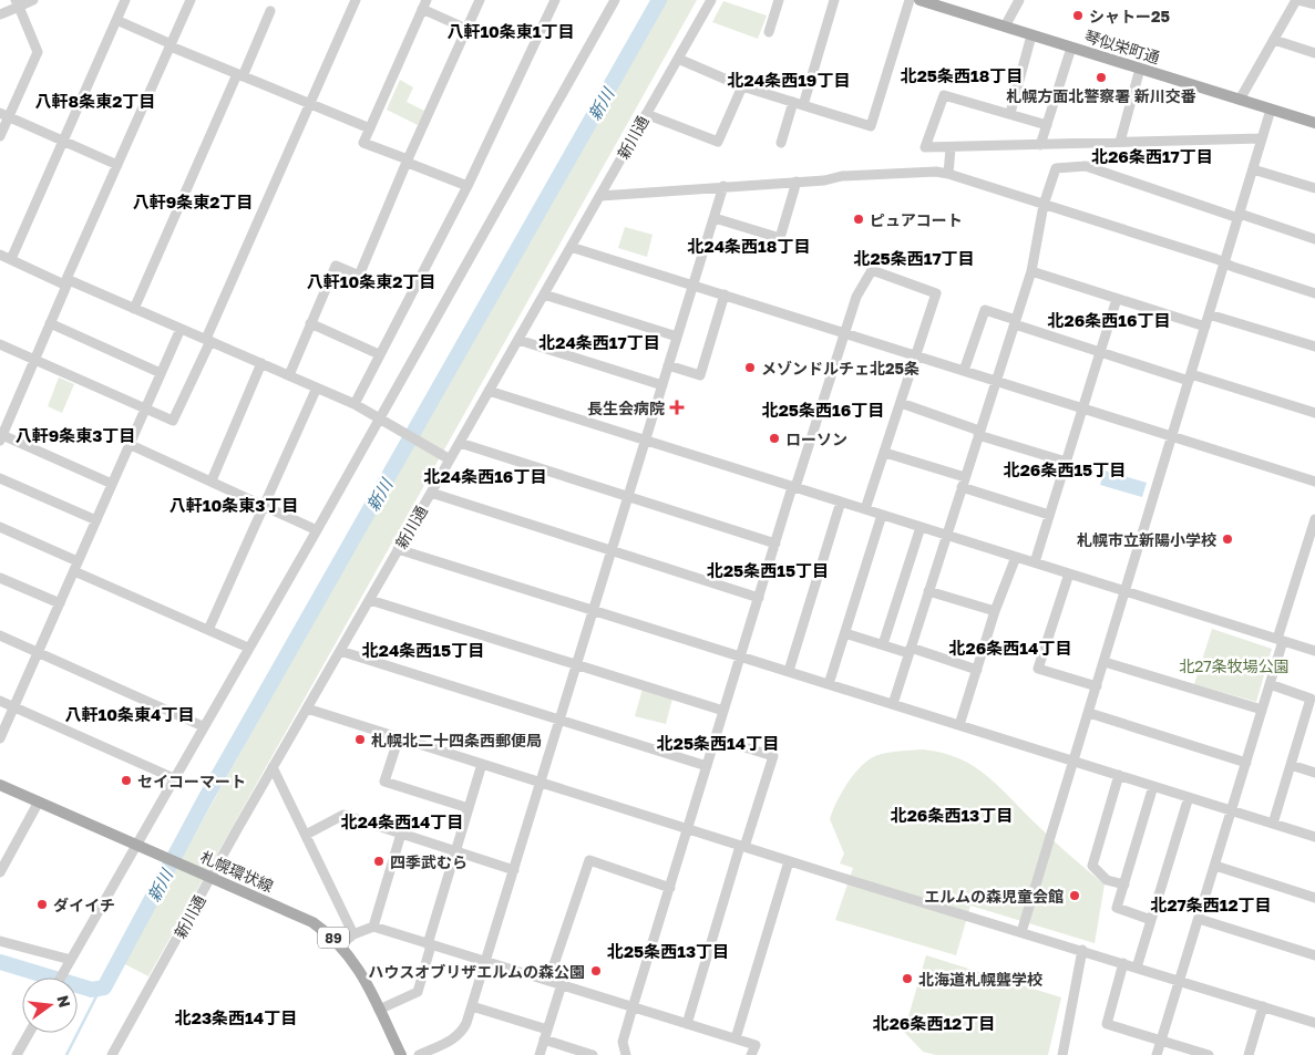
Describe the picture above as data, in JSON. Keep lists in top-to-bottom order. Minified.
{"streets":{"main road":["琴似栄町通","札幌環状線","89"],"street":["新川通"]},"crossings":[["新川通","札幌環状線"]],"districts":["八軒10条東1丁目","北25条西18丁目","北24条西19丁目","八軒8条東2丁目","北26条西17丁目","八軒9条東2丁目","北24条西18丁目","北25条西17丁目","八軒10条東2丁目","北26条西16丁目","北24条西17丁目","北25条西16丁目","八軒9条東3丁目","北26条西15丁目","北24条西16丁目","八軒10条東3丁目","北25条西15丁目","北26条西14丁目","北24条西15丁目","八軒10条東4丁目","北25条西14丁目","北26条西13丁目","北24条西14丁目","北27条西12丁目","北25条西13丁目","北23条西14丁目","北26条西12丁目"],"water":["新川"],"parks":["北27条牧場公園"],"places":{"other":["シャトー25","札幌方面北警察署 新川交番","ピュアコート","メゾンドルチェ北25条","ローソン","札幌市立新陽小学校","札幌北二十四条西郵便局","セイコーマート","四季武むら","エルムの森児童会館","ダイイチ","ハウスオブリザエルムの森公園","北海道札幌聾学校"],"health":["長生会病院"]},"north":"right"}
